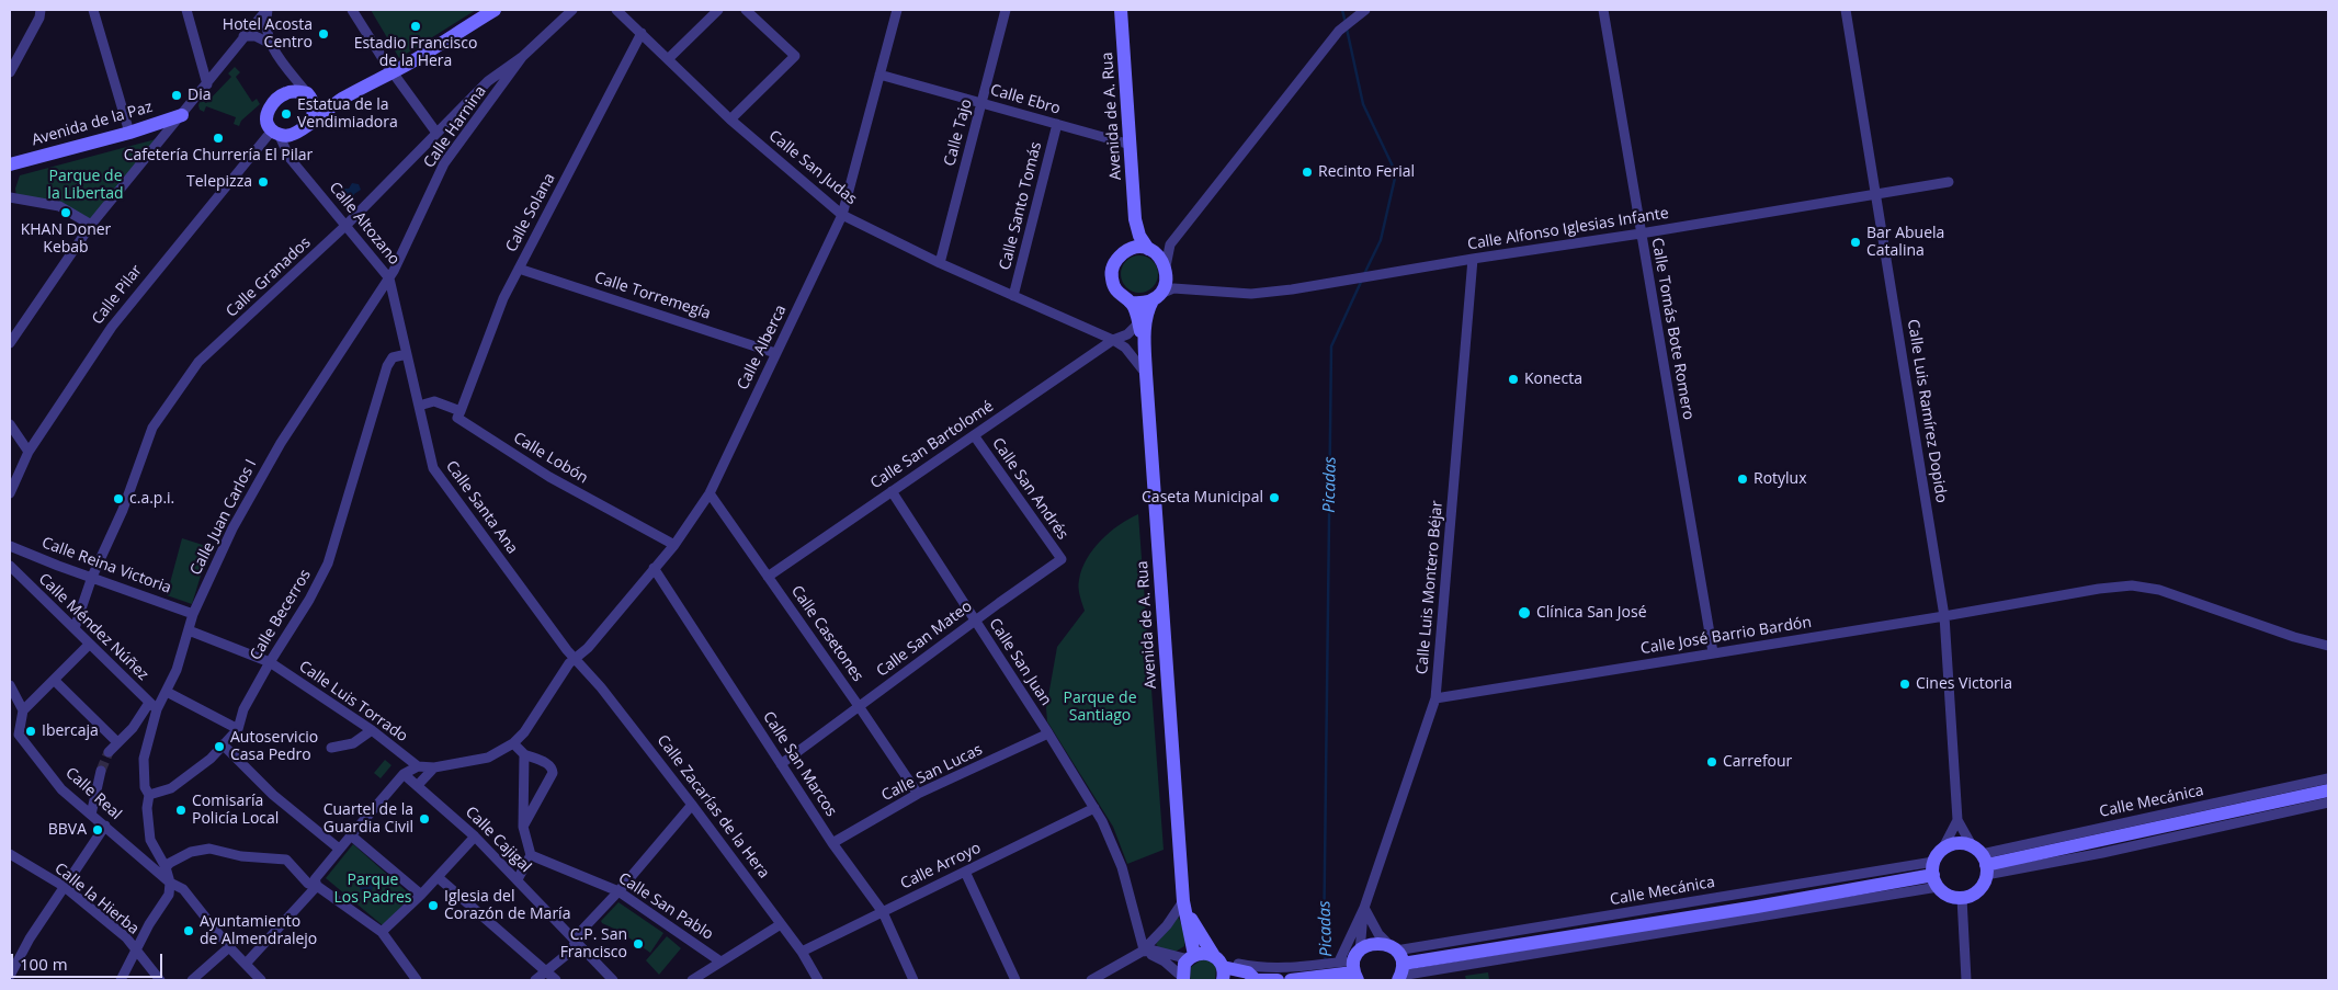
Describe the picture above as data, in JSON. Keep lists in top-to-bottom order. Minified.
{"streets":{"street":["Calle Ebro","Avenida de A. Rua","Avenida de la Paz","Calle Harnina","Calle Tajo","Calle San Judas","Calle Santo Tomás","Calle Solana","Calle Altozano","Calle Alfonso Iglesias Infante","Calle Granados","Calle Pilar","Calle Torremegía","Calle Tomás Bote Romero","Calle Alberca","Calle Luis Ramírez Dopido","Calle San Bartolomé","Calle Lobón","Calle San Andrés","Calle Santa Ana","Calle Juan Carlos I","Calle Reina Victoria","Calle Luis Montero Béjar","Calle Becerros","Calle Méndez Núñez","Calle Casetones","Calle José Barrio Bardón","Calle San Mateo","Calle San Juan","Calle Luis Torrado","Calle San Marcos","Calle San Lucas","Calle Real","Calle Mecánica","Calle Zacarías de la Hera","Calle Cajigal","Calle Arroyo","Calle la Hierba","Calle San Pablo"]},"crossings":[["Calle Ebro","Avenida de A. Rua"],["Calle Ebro","Calle Tajo"],["Calle Ebro","Calle Santo Tomás"],["Calle Ebro","Calle Alberca"],["Avenida de A. Rua","Calle San Judas"],["Avenida de A. Rua","Calle Alfonso Iglesias Infante"],["Calle Harnina","Calle Altozano"],["Calle Harnina","Calle Granados"],["Calle Harnina","Calle Juan Carlos I"],["Calle Tajo","Calle San Judas"],["Calle San Judas","Calle Santo Tomás"],["Calle San Judas","Calle Solana"],["Calle San Judas","Calle Alberca"],["Calle San Judas","Calle San Bartolomé"],["Calle Solana","Calle Torremegía"],["Calle Solana","Calle Lobón"],["Calle Altozano","Calle Granados"],["Calle Altozano","Calle Pilar"],["Calle Altozano","Calle Santa Ana"],["Calle Altozano","Calle Juan Carlos I"],["Calle Altozano","Calle Becerros"],["Calle Alfonso Iglesias Infante","Calle Tomás Bote Romero"],["Calle Alfonso Iglesias Infante","Calle Luis Ramírez Dopido"],["Calle Alfonso Iglesias Infante","Calle Luis Montero Béjar"],["Calle Granados","Calle Reina Victoria"],["Calle Granados","Calle Méndez Núñez"],["Calle Torremegía","Calle Alberca"],["Calle Tomás Bote Romero","Calle José Barrio Bardón"],["Calle Alberca","Calle Lobón"],["Calle Alberca","Calle Santa Ana"],["Calle Alberca","Calle Casetones"],["Calle Alberca","Calle Luis Torrado"],["Calle Alberca","Calle San Marcos"],["Calle Alberca","Calle Zacarías de la Hera"],["Calle Luis Ramírez Dopido","Calle José Barrio Bardón"],["Calle Luis Ramírez Dopido","Calle Mecánica"],["Calle San Bartolomé","Calle San Andrés"],["Calle San Bartolomé","Calle Casetones"],["Calle San Bartolomé","Calle San Juan"],["Calle Lobón","Calle Santa Ana"],["Calle San Andrés","Calle San Mateo"],["Calle Santa Ana","Calle Becerros"],["Calle Santa Ana","Calle Zacarías de la Hera"],["Calle Juan Carlos I","Calle Reina Victoria"],["Calle Juan Carlos I","Calle Becerros"],["Calle Juan Carlos I","Calle Méndez Núñez"],["Calle Juan Carlos I","Calle Luis Torrado"],["Calle Juan Carlos I","Calle Real"],["Calle Luis Montero Béjar","Calle José Barrio Bardón"],["Calle Becerros","Calle Luis Torrado"],["Calle Casetones","Calle San Mateo"],["Calle Casetones","Calle San Lucas"],["Calle San Mateo","Calle San Juan"],["Calle San Mateo","Calle San Marcos"],["Calle San Juan","Calle San Lucas"],["Calle San Juan","Calle Arroyo"],["Calle San Marcos","Calle San Lucas"],["Calle San Marcos","Calle Arroyo"],["Calle Zacarías de la Hera","Calle Arroyo"]],"water":["Picadas"],"parks":["Parque de la Libertad","Parque de Santiago","Parque Los Padres"],"places":["Estadio Francisco de la Hera","Hotel Acosta Centro","Dia","Estatua de la Vendimiadora","Cafetería Churrería El Pilar","Recinto Ferial","Telepizza","KHAN Doner Kebab","Bar Abuela Catalina","Konecta","Rotylux","Caseta Municipal","c.a.p.i.","Clínica San José","Cines Victoria","Ibercaja","Autoservicio Casa Pedro","Carrefour","Comisaría Policía Local","Cuartel de la Guardia Civil","BBVA","Iglesia del Corazón de María","Ayuntamiento de Almendralejo","C.P. San Francisco"],"scale_bar":"100 m"}
